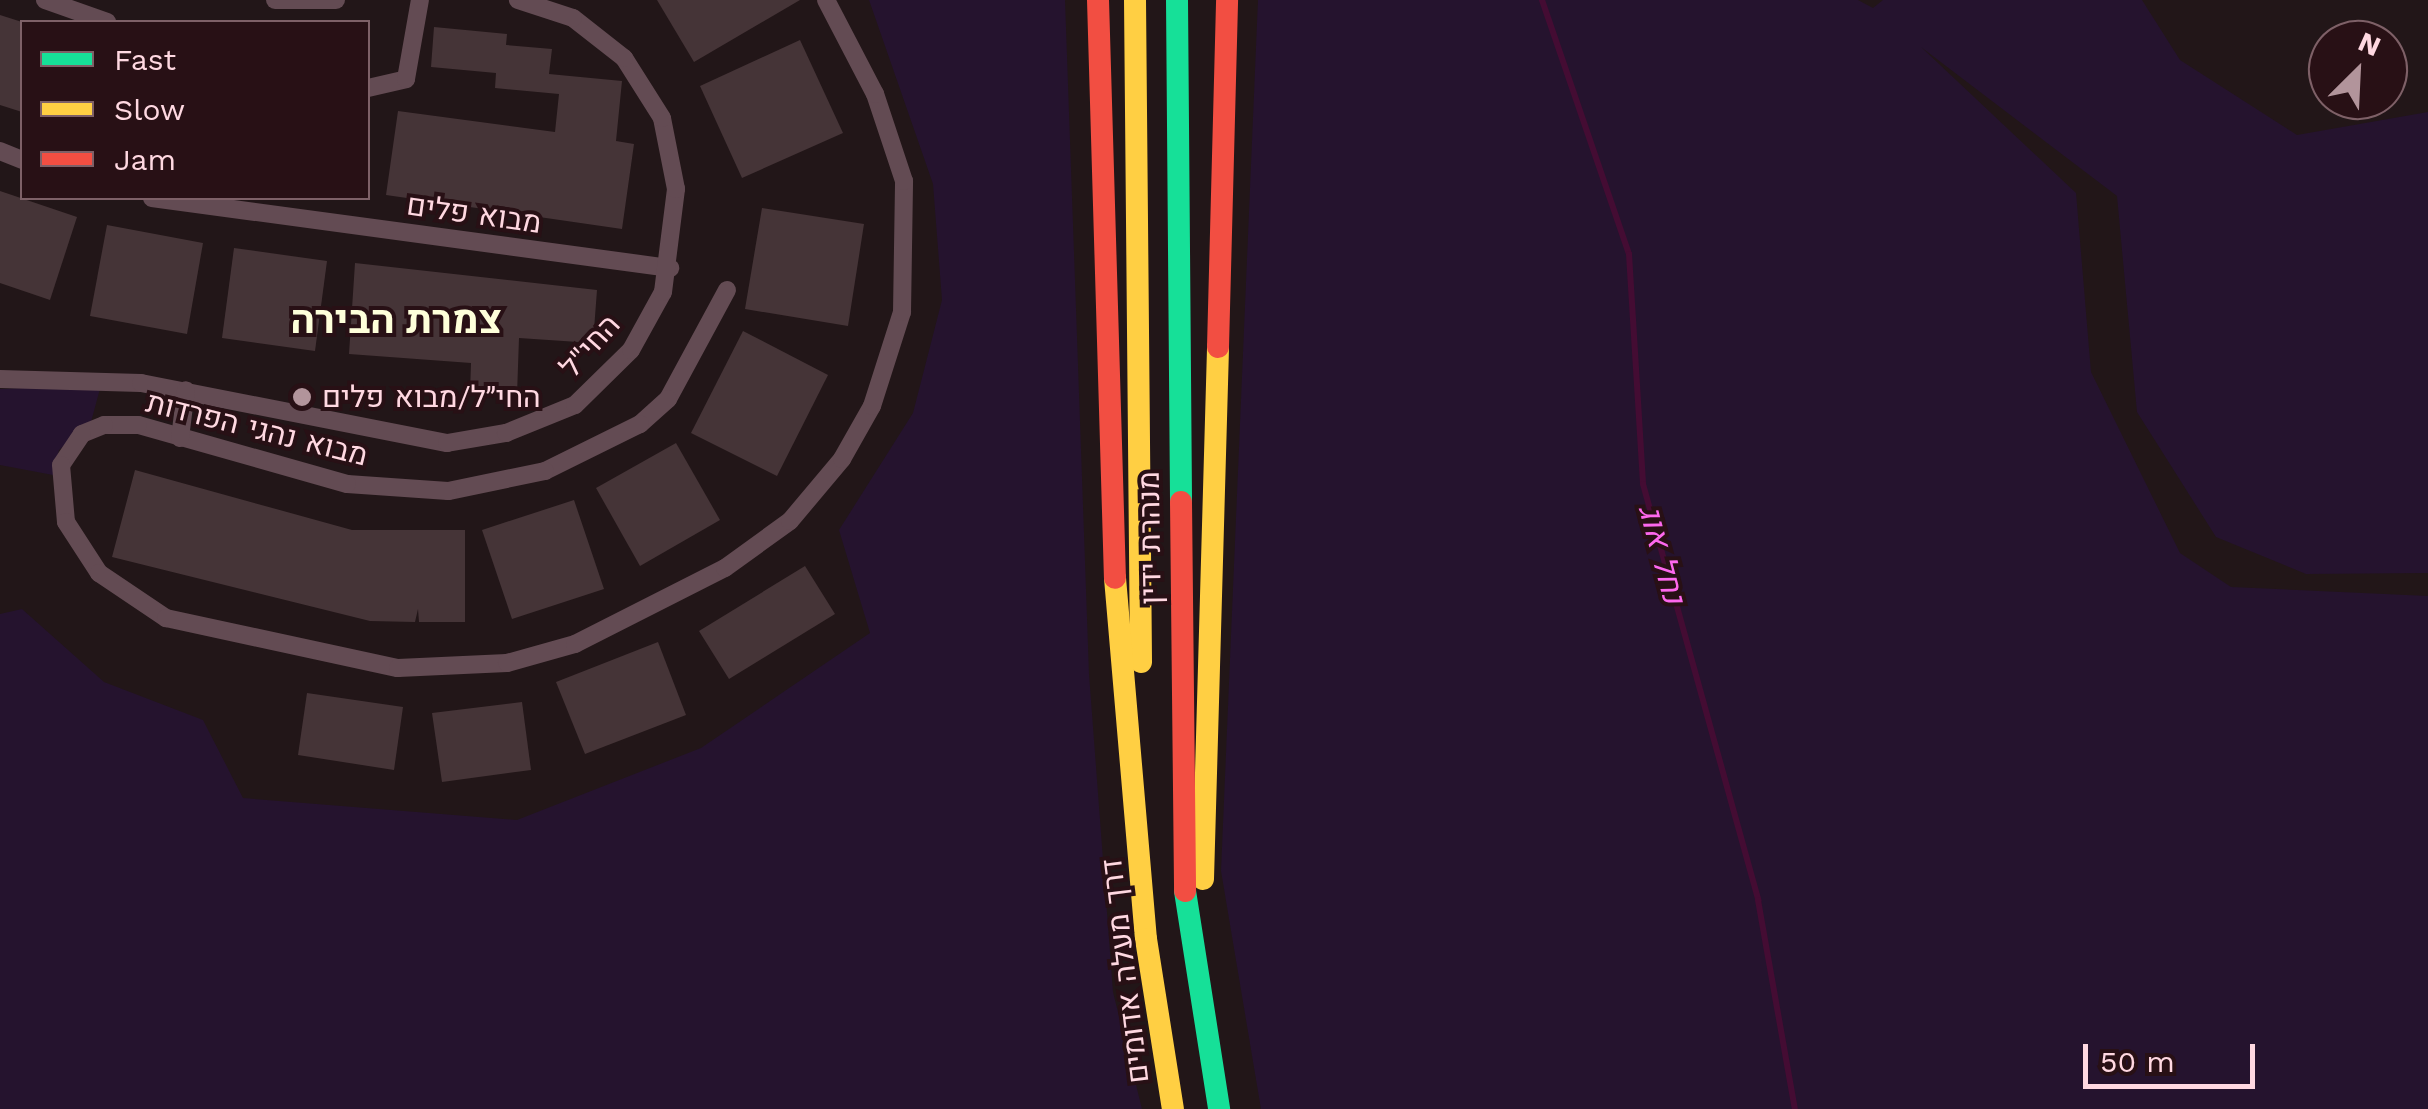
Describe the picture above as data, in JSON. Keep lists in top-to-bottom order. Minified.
{"streets":{"highway":["מנהרת ידין","דרך מעלה אדומים"],"street":["מבוא פלים","החי\"ל","מבוא נהגי הפרדות"]},"crossings":[["מבוא פלים","החי\"ל"],["מנהרת ידין","דרך מעלה אדומים"]],"districts":["צמרת הבירה"],"water":["נחל אוג"],"places":["החי״ל/מבוא פלים"],"legend":["Fast","Slow","Jam"],"scale_bar":"50 m","north":"top right"}
